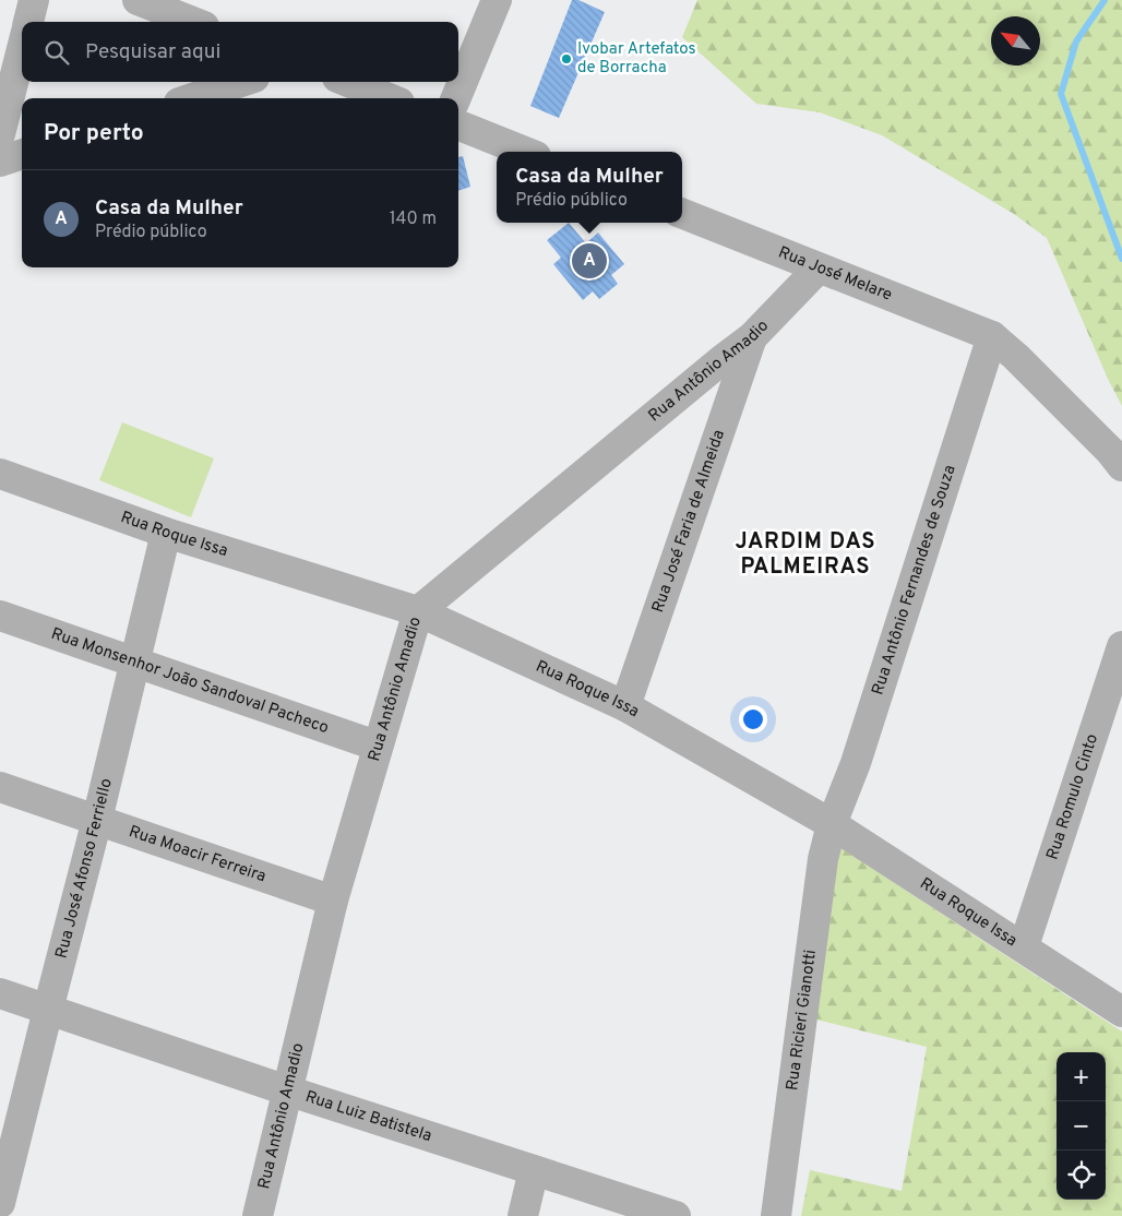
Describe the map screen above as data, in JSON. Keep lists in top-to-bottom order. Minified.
{"streets":{"street":["Rua José Melare","Rua Antônio Amadio","Rua José Faria de Almeida","Rua Roque Issa","Rua Antônio Fernandes de Souza","Rua Monsenhor João Sandoval Pacheco","Rua Romulo Cinto","Rua Moacir Ferreira","Rua José Afonso Ferriello","Rua Ricieri Gianotti","Rua Luiz Batistela"]},"crossings":[["Rua José Melare","Rua Antônio Amadio"],["Rua José Melare","Rua Antônio Fernandes de Souza"],["Rua Antônio Amadio","Rua José Faria de Almeida"],["Rua Antônio Amadio","Rua Roque Issa"],["Rua Antônio Amadio","Rua Monsenhor João Sandoval Pacheco"],["Rua Antônio Amadio","Rua Moacir Ferreira"],["Rua Antônio Amadio","Rua Luiz Batistela"],["Rua José Faria de Almeida","Rua Roque Issa"],["Rua Roque Issa","Rua Antônio Fernandes de Souza"],["Rua Roque Issa","Rua Romulo Cinto"],["Rua Roque Issa","Rua José Afonso Ferriello"],["Rua Roque Issa","Rua Ricieri Gianotti"],["Rua Antônio Fernandes de Souza","Rua Ricieri Gianotti"],["Rua Monsenhor João Sandoval Pacheco","Rua José Afonso Ferriello"],["Rua Moacir Ferreira","Rua José Afonso Ferriello"],["Rua José Afonso Ferriello","Rua Luiz Batistela"]],"districts":["JARDIM DAS PALMEIRAS"],"places":["Ivobar Artefatos de Borracha"],"north":"top left","page":{"search":"Pesquisar aqui","heading":"Por perto","popup":["Casa da Mulher","Prédio público"],"list":[{"mark":"A","name":"Casa da Mulher","note":"Prédio público","value":"140 m"}],"pins":"A","map_buttons":["+","−"]}}
